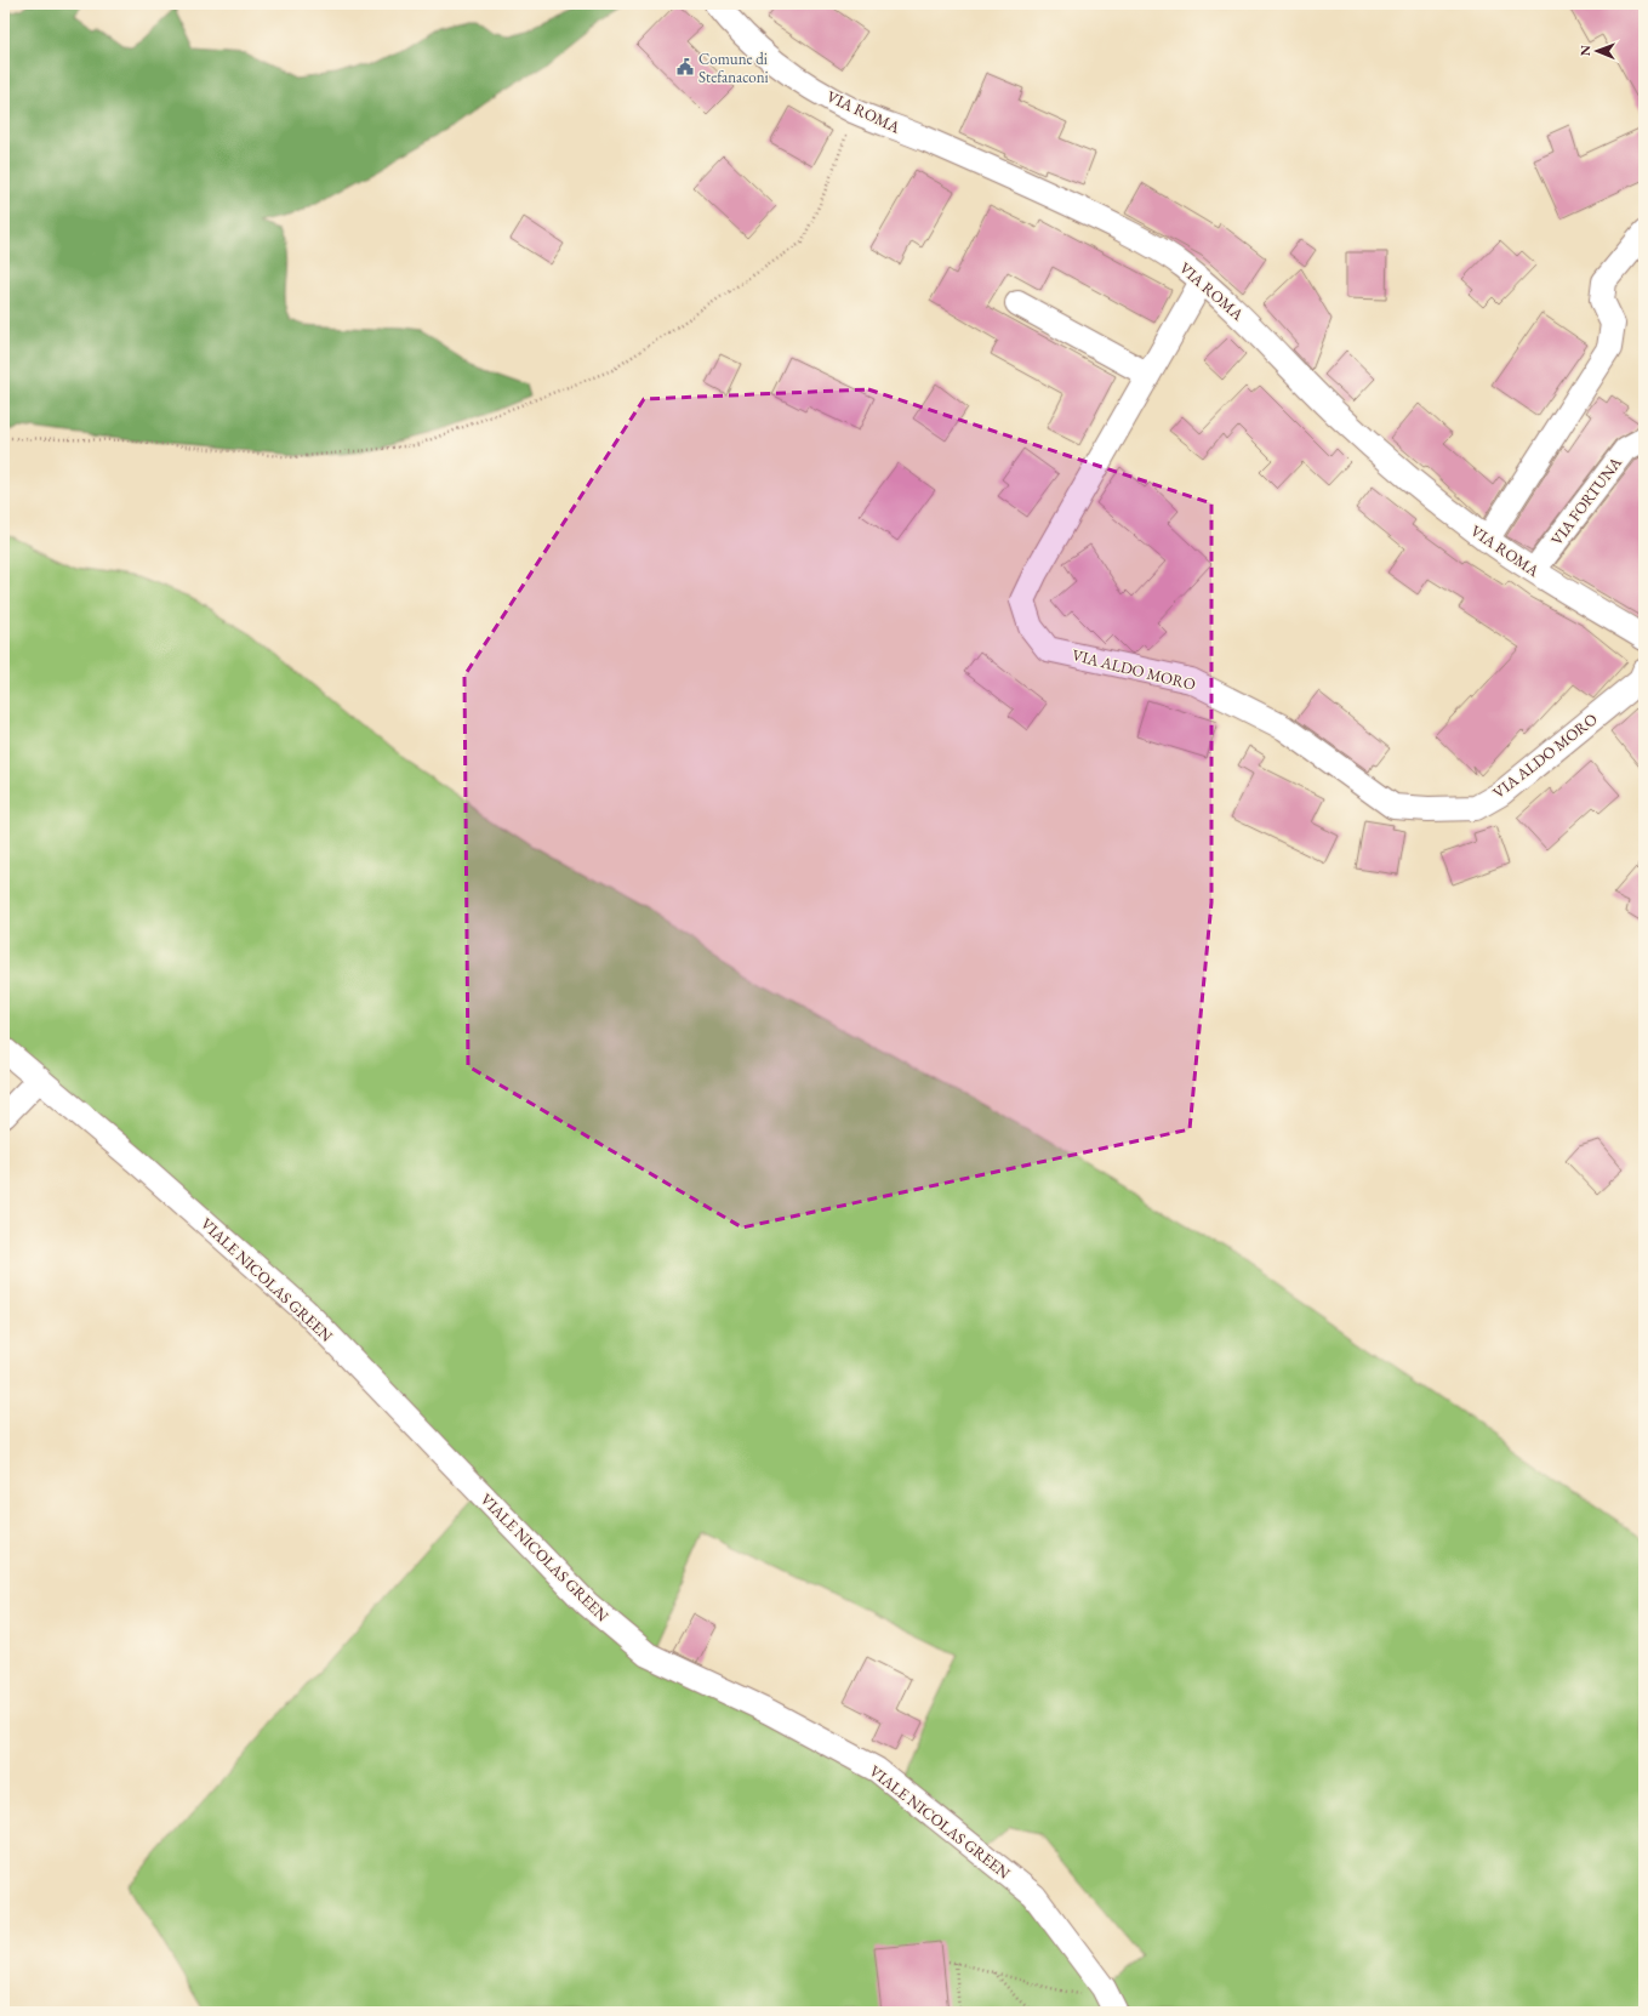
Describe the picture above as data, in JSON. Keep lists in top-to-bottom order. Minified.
{"streets":{"street":["VIA ROMA","VIA FORTUNA","VIA ALDO MORO","VIALE NICOLAS GREEN"]},"crossings":[["VIA ROMA","VIA FORTUNA"],["VIA ROMA","VIA ALDO MORO"]],"places":{"public building":["Comune di Stefanaconi"]},"north":"left"}
